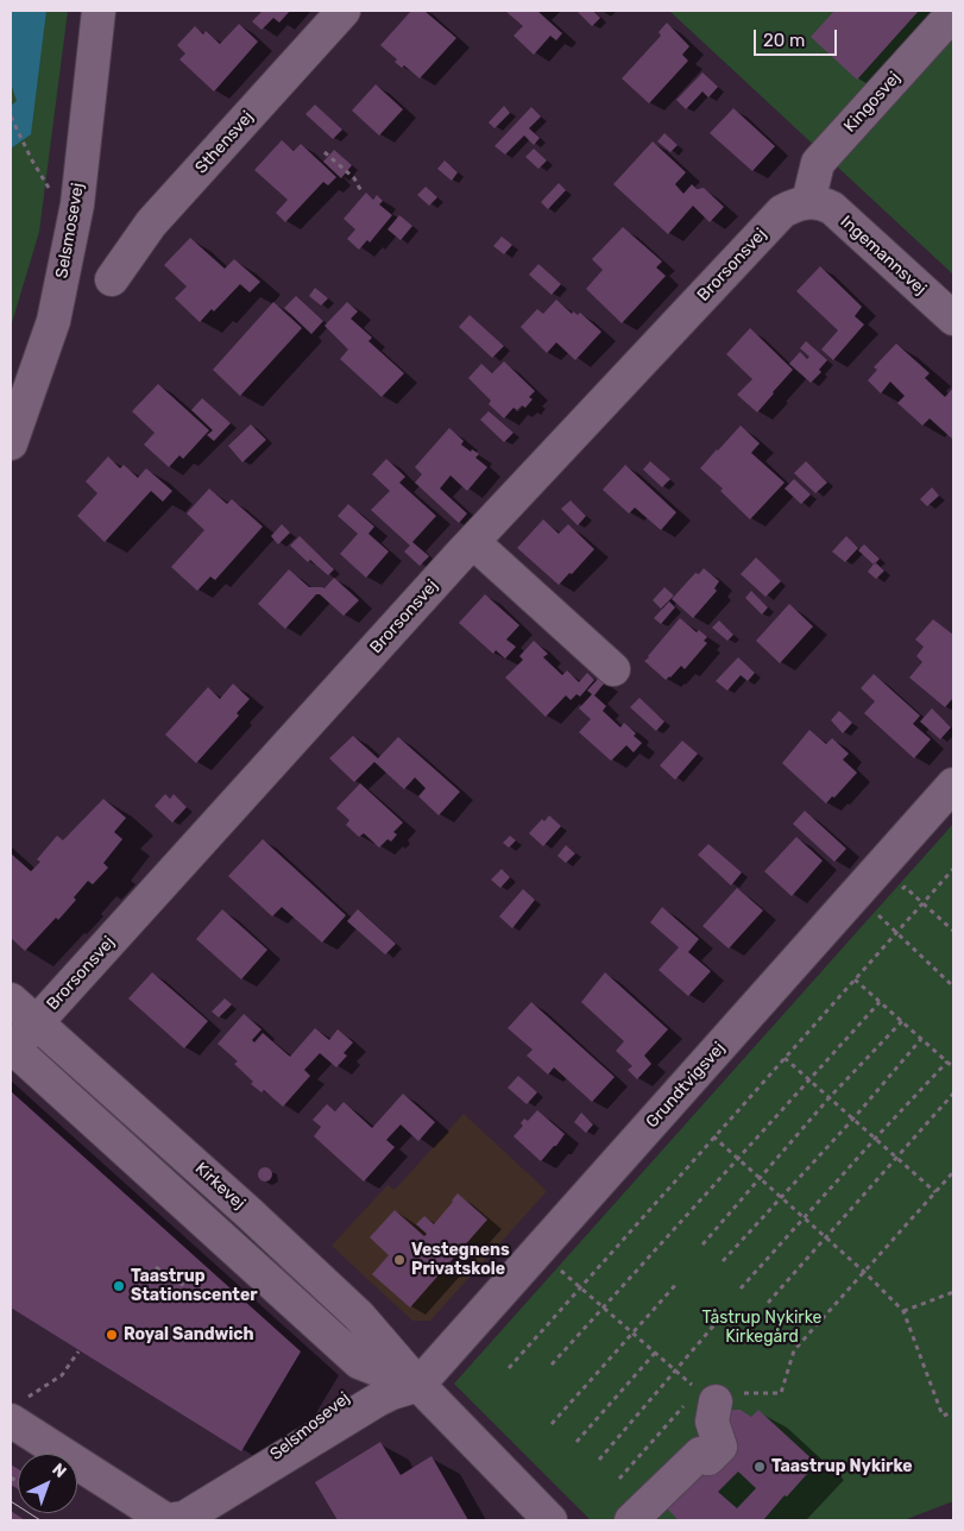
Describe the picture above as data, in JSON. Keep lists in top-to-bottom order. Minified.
{"streets":{"street":["Kingosvej","Sthensvej","Selsmosevej","Ingemannsvej","Brorsonsvej","Grundtvigsvej","Kirkevej"]},"crossings":[["Kingosvej","Ingemannsvej"],["Kingosvej","Brorsonsvej"],["Selsmosevej","Grundtvigsvej"],["Selsmosevej","Kirkevej"],["Ingemannsvej","Brorsonsvej"],["Brorsonsvej","Kirkevej"],["Grundtvigsvej","Kirkevej"]],"parks":["Tåstrup Nykirke Kirkegård"],"places":["Vestegnens Privatskole","Taastrup Stationscenter","Royal Sandwich","Taastrup Nykirke"],"scale_bar":"20 m","north":"top right"}
